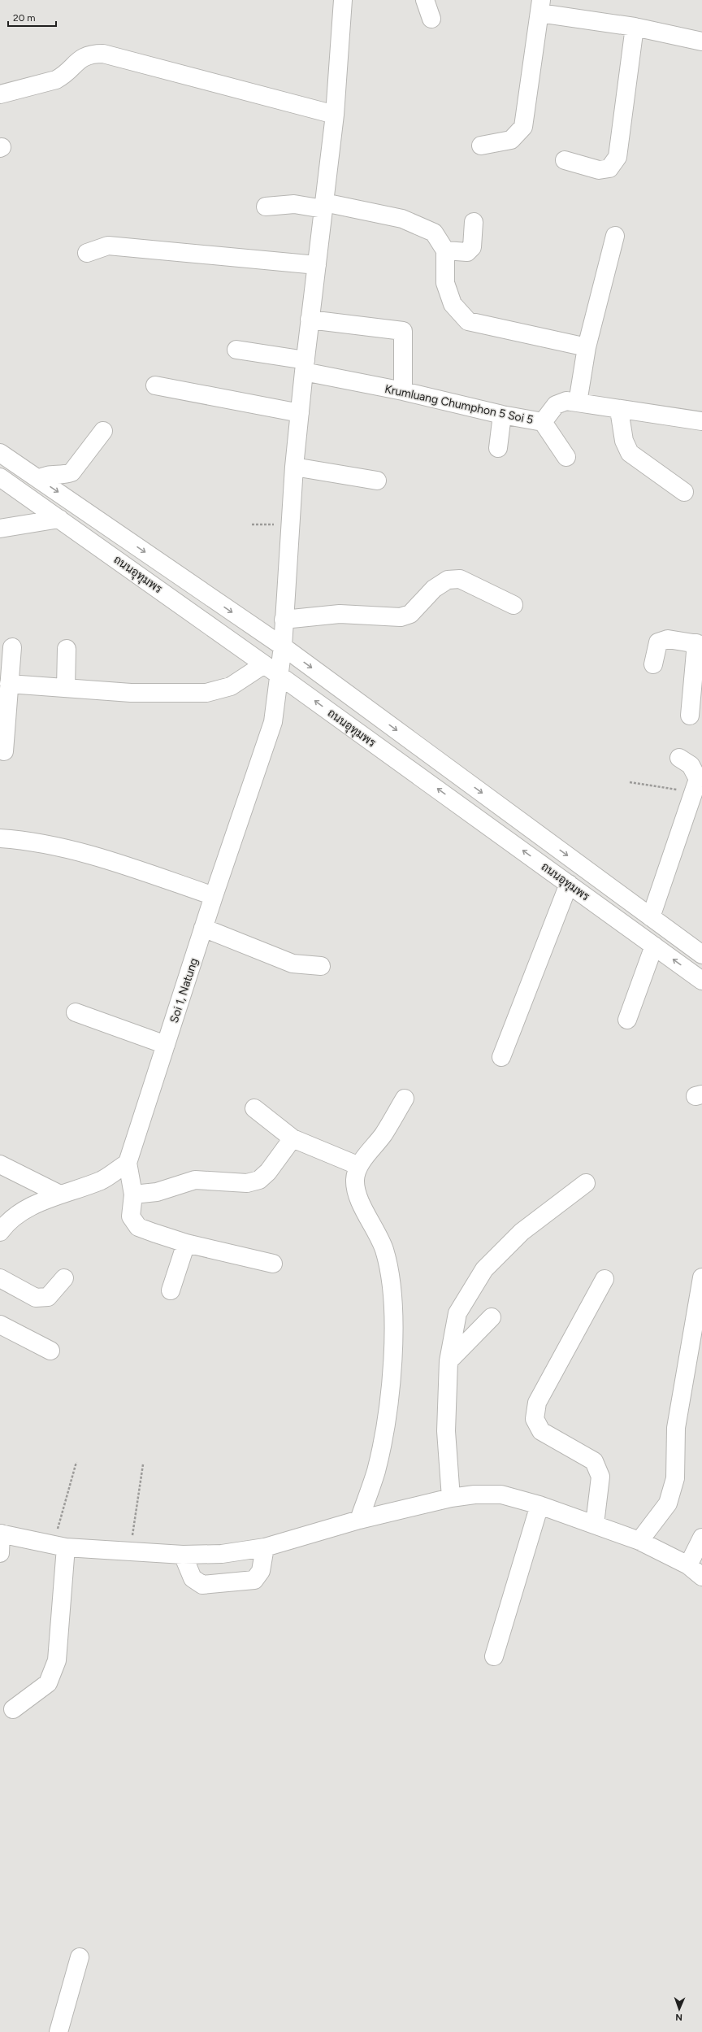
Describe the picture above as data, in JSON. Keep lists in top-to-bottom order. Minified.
{"streets":{"street":["Krumluang Chumphon 5 Soi 5","ถนนอุทุมพร","Soi 1, Natung"]},"crossings":[["Krumluang Chumphon 5 Soi 5","Soi 1, Natung"],["ถนนอุทุมพร","Soi 1, Natung"]],"scale_bar":"20 m","north":"bottom"}
